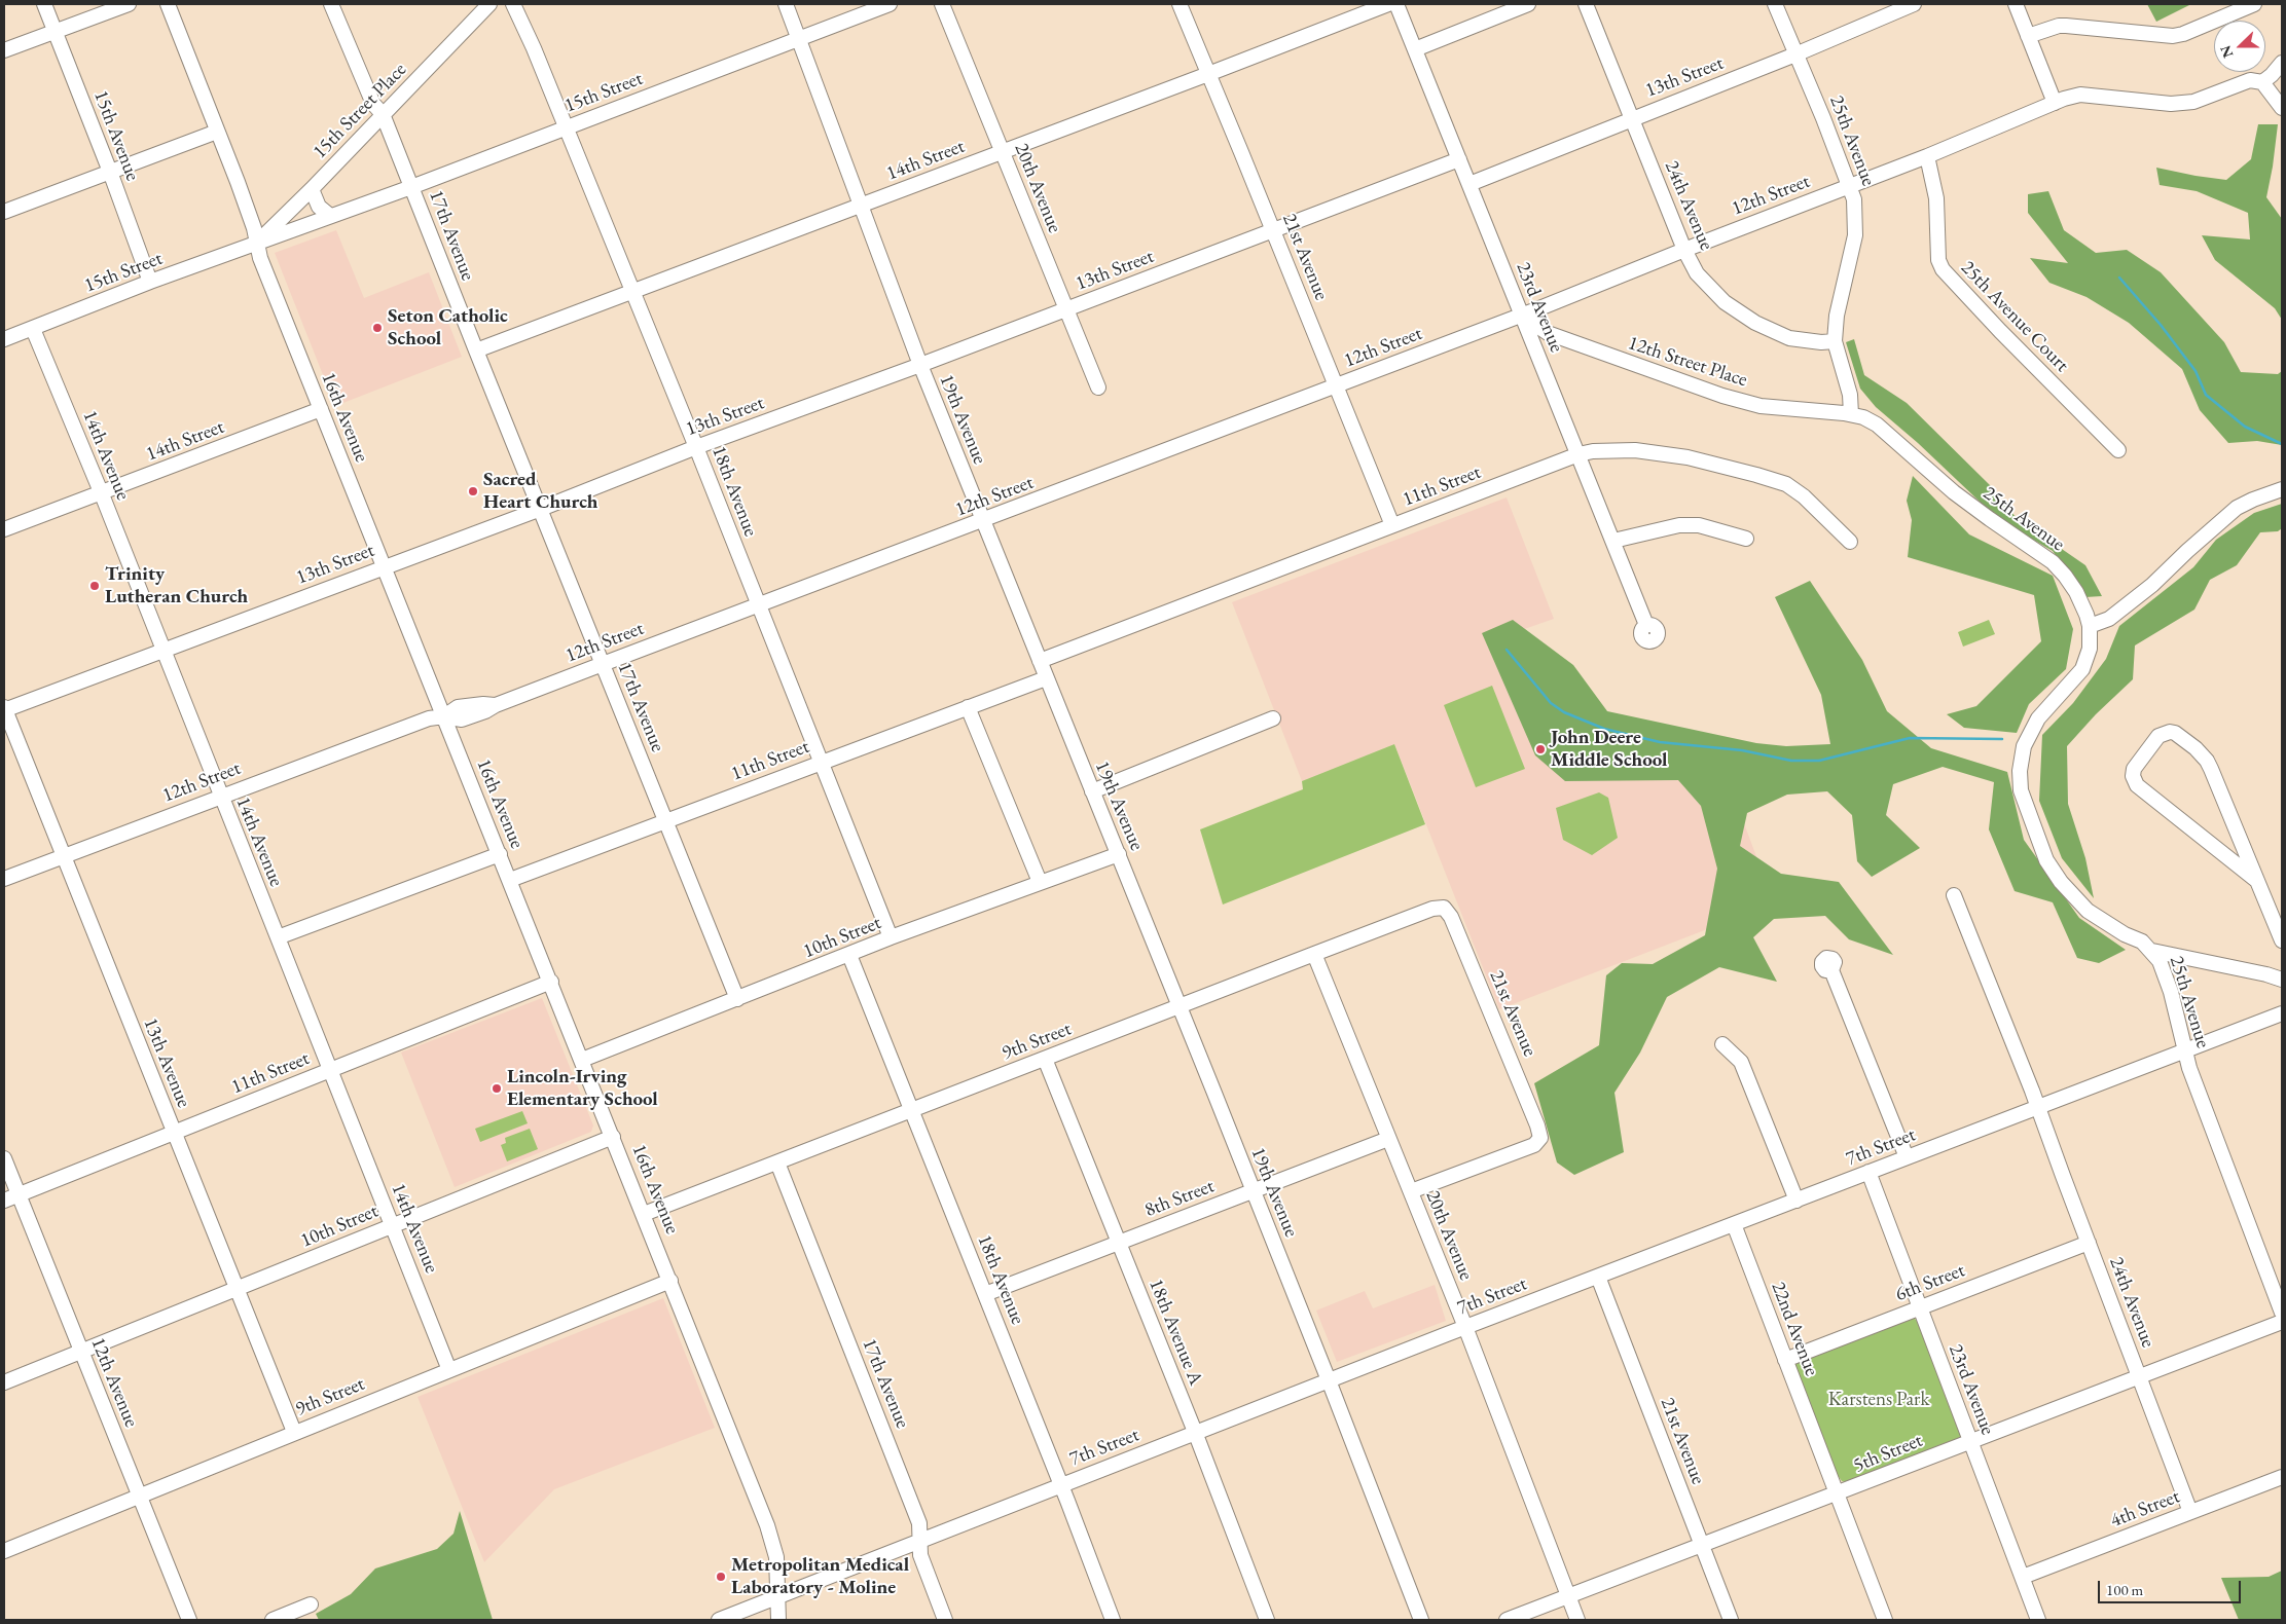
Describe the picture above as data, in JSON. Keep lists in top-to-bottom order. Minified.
{"streets":{"street":["13th Street","15th Street","15th Street Place","15th Avenue","25th Avenue","14th Street","20th Avenue","12th Street","24th Avenue","17th Avenue","21st Avenue","23rd Avenue","25th Avenue Court","12th Street Place","16th Avenue","19th Avenue","14th Avenue","11th Street","18th Avenue","10th Street","9th Street","13th Avenue","7th Street","8th Street","6th Street","22nd Avenue","18th Avenue A","12th Avenue","5th Street","4th Street"]},"crossings":[["13th Street","25th Avenue"],["13th Street","20th Avenue"],["13th Street","24th Avenue"],["13th Street","17th Avenue"],["13th Street","21st Avenue"],["13th Street","23rd Avenue"],["13th Street","16th Avenue"],["13th Street","19th Avenue"],["13th Street","14th Avenue"],["13th Street","18th Avenue"],["13th Street","13th Avenue"],["15th Street","15th Street Place"],["15th Street","15th Avenue"],["15th Street","17th Avenue"],["15th Street","16th Avenue"],["15th Street","19th Avenue"],["15th Street","14th Avenue"],["15th Street","18th Avenue"],["15th Street Place","17th Avenue"],["15th Street Place","16th Avenue"],["25th Avenue","12th Street"],["25th Avenue","24th Avenue"],["25th Avenue","12th Street Place"],["25th Avenue","7th Street"],["14th Street","20th Avenue"],["14th Street","17th Avenue"],["14th Street","21st Avenue"],["14th Street","16th Avenue"],["14th Street","19th Avenue"],["14th Street","14th Avenue"],["14th Street","18th Avenue"],["20th Avenue","21st Avenue"],["20th Avenue","9th Street"],["20th Avenue","7th Street"],["20th Avenue","8th Street"],["20th Avenue","5th Street"],["12th Street","24th Avenue"],["12th Street","17th Avenue"],["12th Street","21st Avenue"],["12th Street","23rd Avenue"],["12th Street","25th Avenue Court"],["12th Street","12th Street Place"],["12th Street","16th Avenue"],["12th Street","19th Avenue"],["12th Street","14th Avenue"],["12th Street","18th Avenue"],["12th Street","13th Avenue"],["24th Avenue","7th Street"],["24th Avenue","6th Street"],["24th Avenue","5th Street"],["24th Avenue","4th Street"],["17th Avenue","11th Street"],["17th Avenue","10th Street"],["17th Avenue","9th Street"],["17th Avenue","7th Street"],["21st Avenue","11th Street"],["21st Avenue","9th Street"],["21st Avenue","7th Street"],["21st Avenue","5th Street"],["23rd Avenue","12th Street Place"],["23rd Avenue","11th Street"],["23rd Avenue","7th Street"],["23rd Avenue","6th Street"],["23rd Avenue","5th Street"],["23rd Avenue","4th Street"],["16th Avenue","11th Street"],["16th Avenue","10th Street"],["16th Avenue","9th Street"],["16th Avenue","7th Street"],["19th Avenue","11th Street"],["19th Avenue","10th Street"],["19th Avenue","9th Street"],["19th Avenue","7th Street"],["19th Avenue","8th Street"],["14th Avenue","11th Street"],["14th Avenue","10th Street"],["14th Avenue","9th Street"],["11th Street","18th Avenue"],["11th Street","13th Avenue"],["11th Street","12th Avenue"],["18th Avenue","10th Street"],["18th Avenue","9th Street"],["18th Avenue","7th Street"],["18th Avenue","8th Street"],["10th Street","13th Avenue"],["10th Street","12th Avenue"],["9th Street","13th Avenue"],["9th Street","18th Avenue A"],["9th Street","12th Avenue"],["7th Street","22nd Avenue"],["7th Street","18th Avenue A"],["8th Street","18th Avenue A"],["6th Street","22nd Avenue"],["22nd Avenue","5th Street"]],"parks":["Karstens Park"],"places":["Seton Catholic School","Sacred Heart Church","Trinity Lutheran Church","John Deere Middle School","Lincoln-Irving Elementary School","Metropolitan Medical Laboratory - Moline"],"scale_bar":"100 m","north":"left"}
